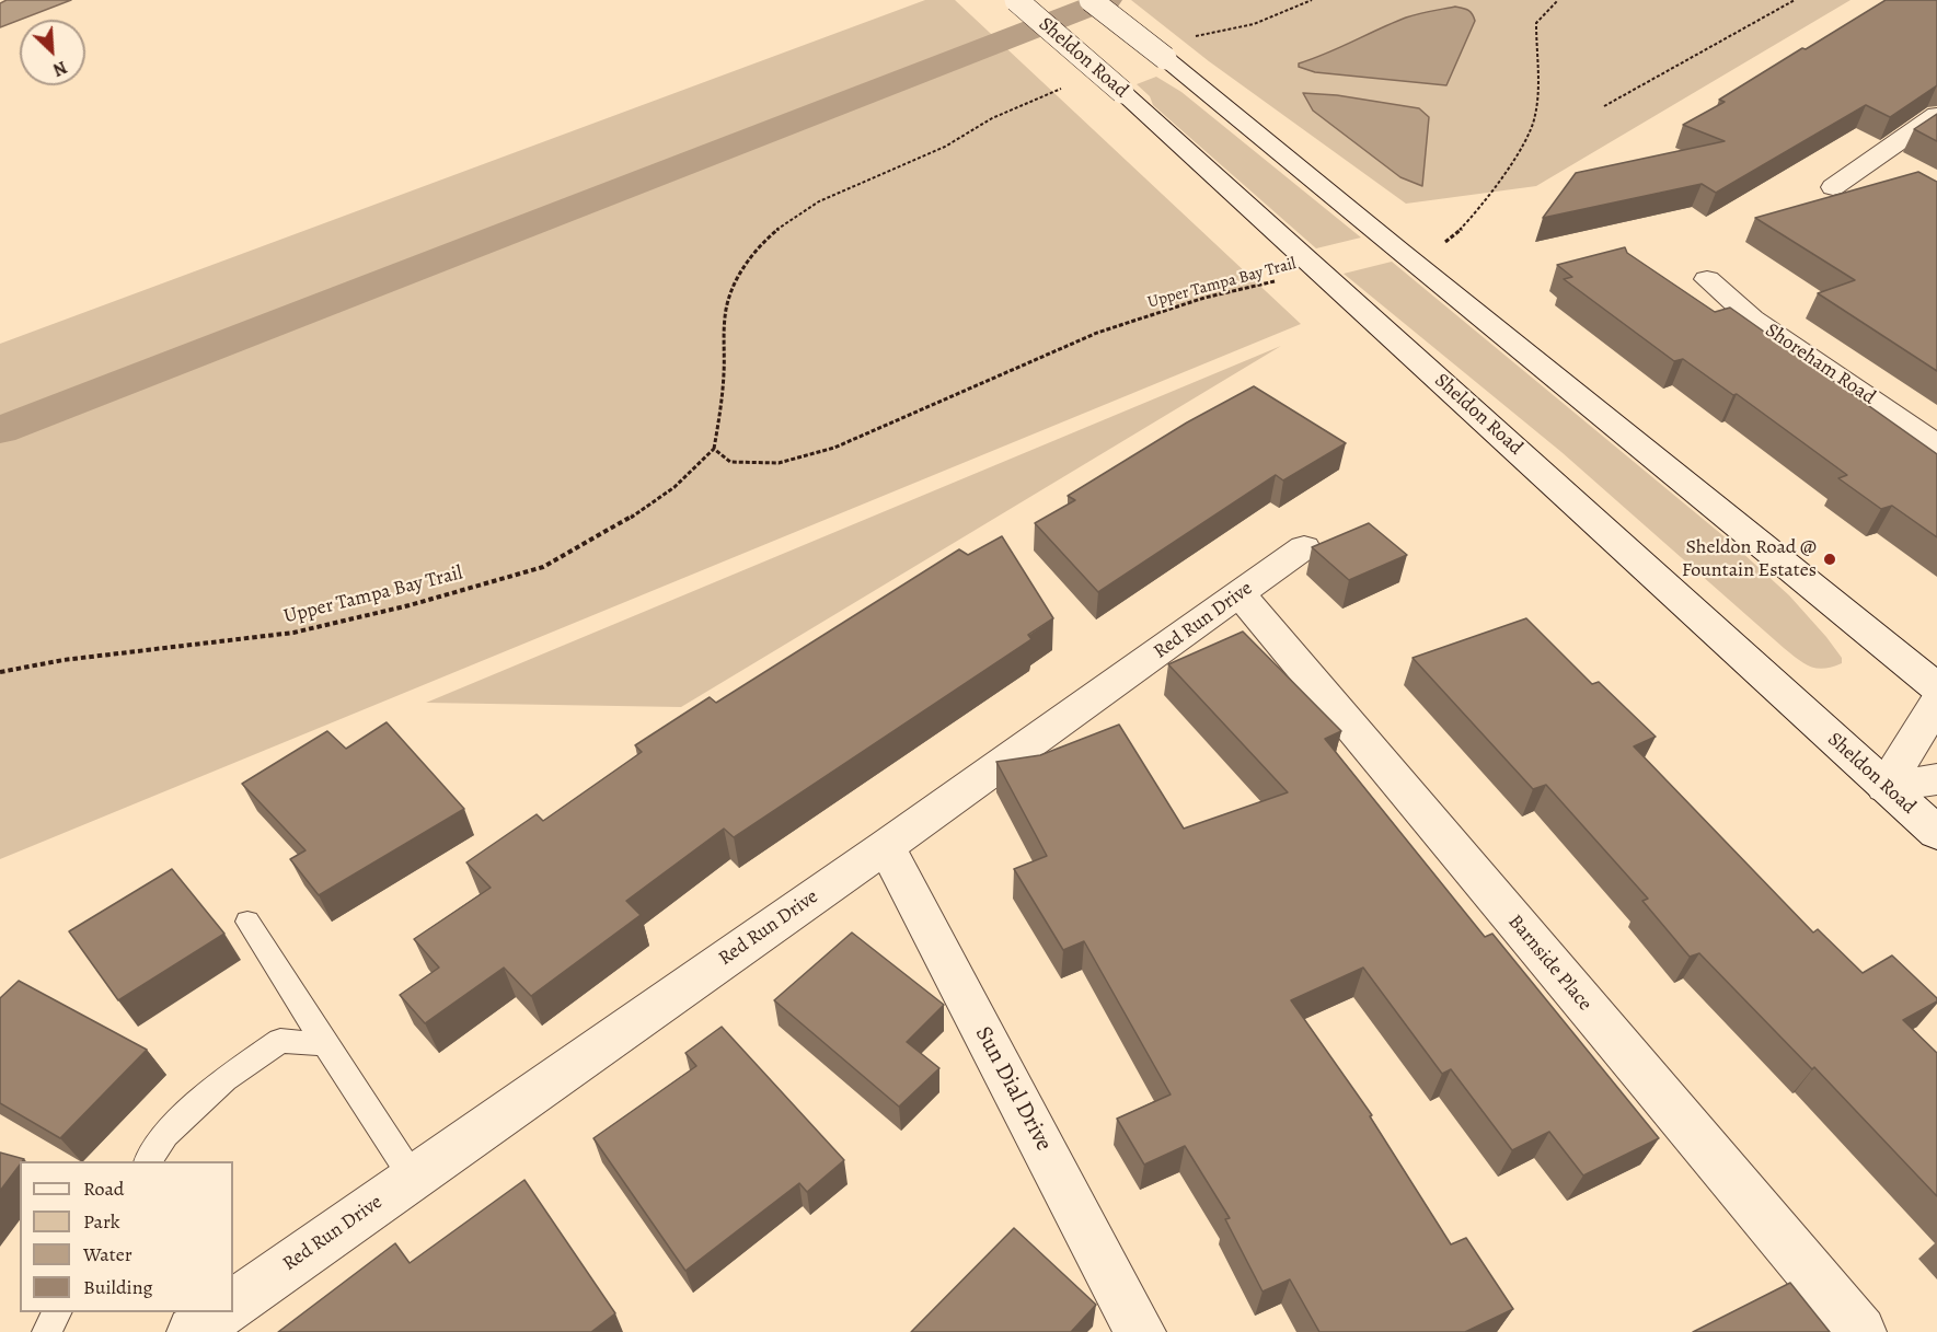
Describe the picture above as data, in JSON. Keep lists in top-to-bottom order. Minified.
{"streets":{"main road":["Sheldon Road","Shoreham Road","Red Run Drive","Barnside Place","Sun Dial Drive"],"path":["Upper Tampa Bay Trail"]},"crossings":[["Sheldon Road","Upper Tampa Bay Trail"],["Red Run Drive","Barnside Place"],["Red Run Drive","Sun Dial Drive"]],"places":["Sheldon Road @ Fountain Estates"],"legend":["Road","Park","Water","Building"],"north":"bottom right"}
